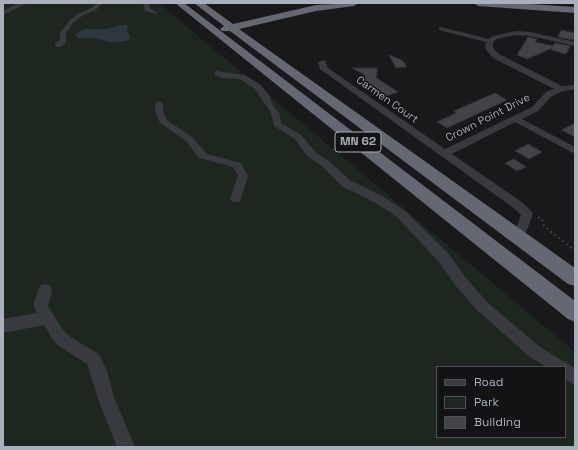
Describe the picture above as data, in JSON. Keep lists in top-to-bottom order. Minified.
{"streets":{"highway":["MN 62"],"street":["Carmen Court","Crown Point Drive"]},"crossings":[["Carmen Court","Crown Point Drive"]],"legend":["Road","Park","Building"]}
